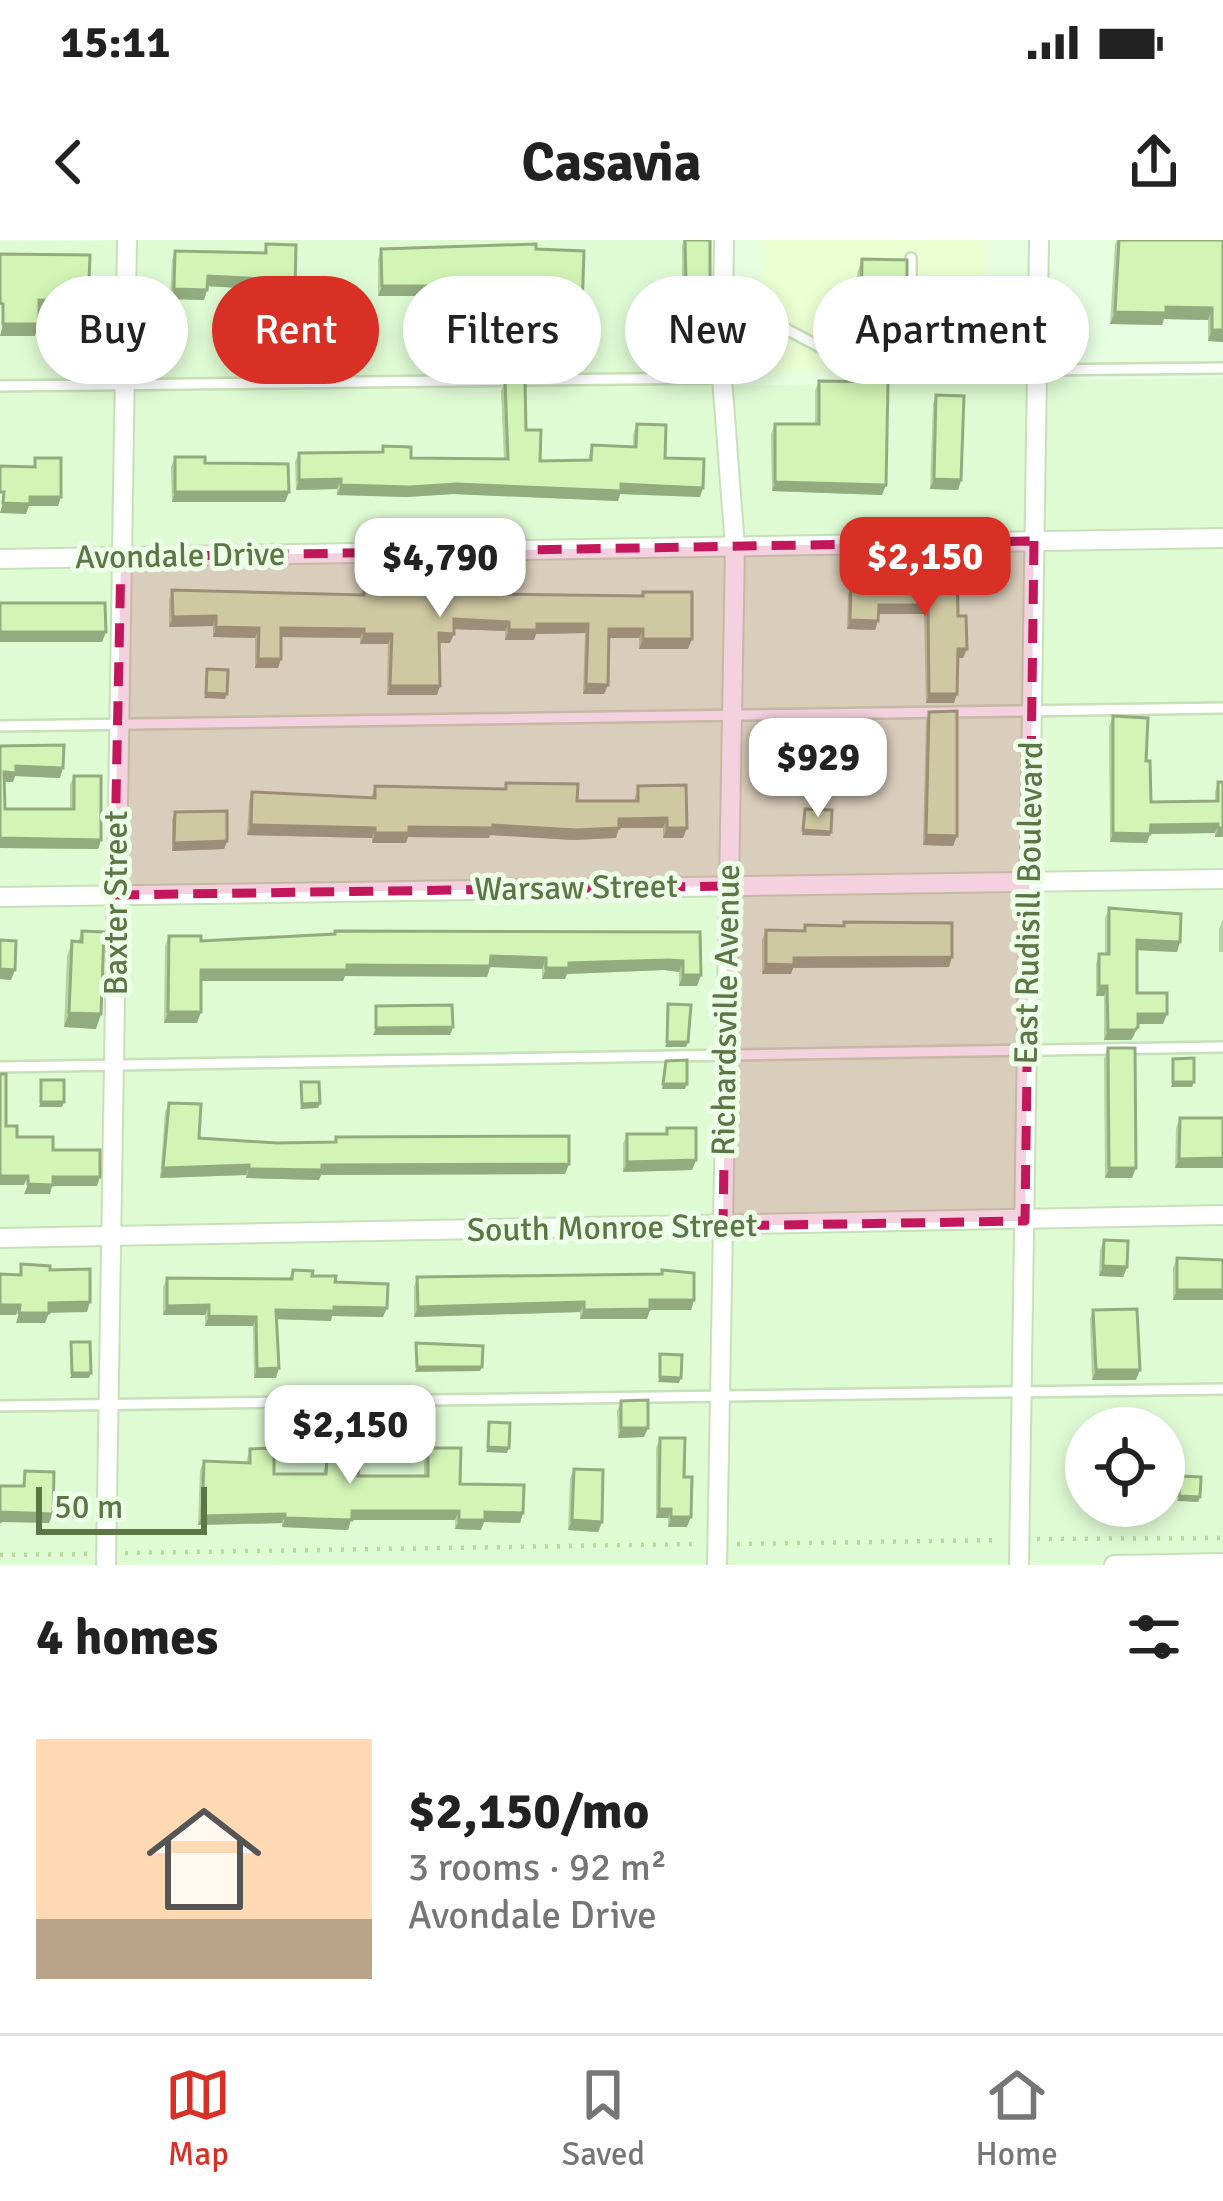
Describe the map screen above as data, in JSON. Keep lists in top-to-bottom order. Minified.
{"streets":{"street":["Avondale Drive","Warsaw Street","Baxter Street","East Rudisill Boulevard","Richardsville Avenue","South Monroe Street"]},"crossings":[["Avondale Drive","Baxter Street"],["Avondale Drive","East Rudisill Boulevard"],["Avondale Drive","Richardsville Avenue"],["Warsaw Street","Baxter Street"],["Warsaw Street","East Rudisill Boulevard"],["Warsaw Street","Richardsville Avenue"],["Baxter Street","South Monroe Street"],["East Rudisill Boulevard","South Monroe Street"],["Richardsville Avenue","South Monroe Street"]],"scale_bar":"50 m","page":{"status":"15:11","header":"Casavia","chip":["Buy","Rent","Filters","New","Apartment"],"price":["$2,150","$4,790","$929","$2,150"],"scale":"50 m","heading":"4 homes","list":[{"name":"$2,150/mo","note":"3 rooms · 92 m² · Avondale Drive"}],"tabs":["Map","Saved","Home"]}}
